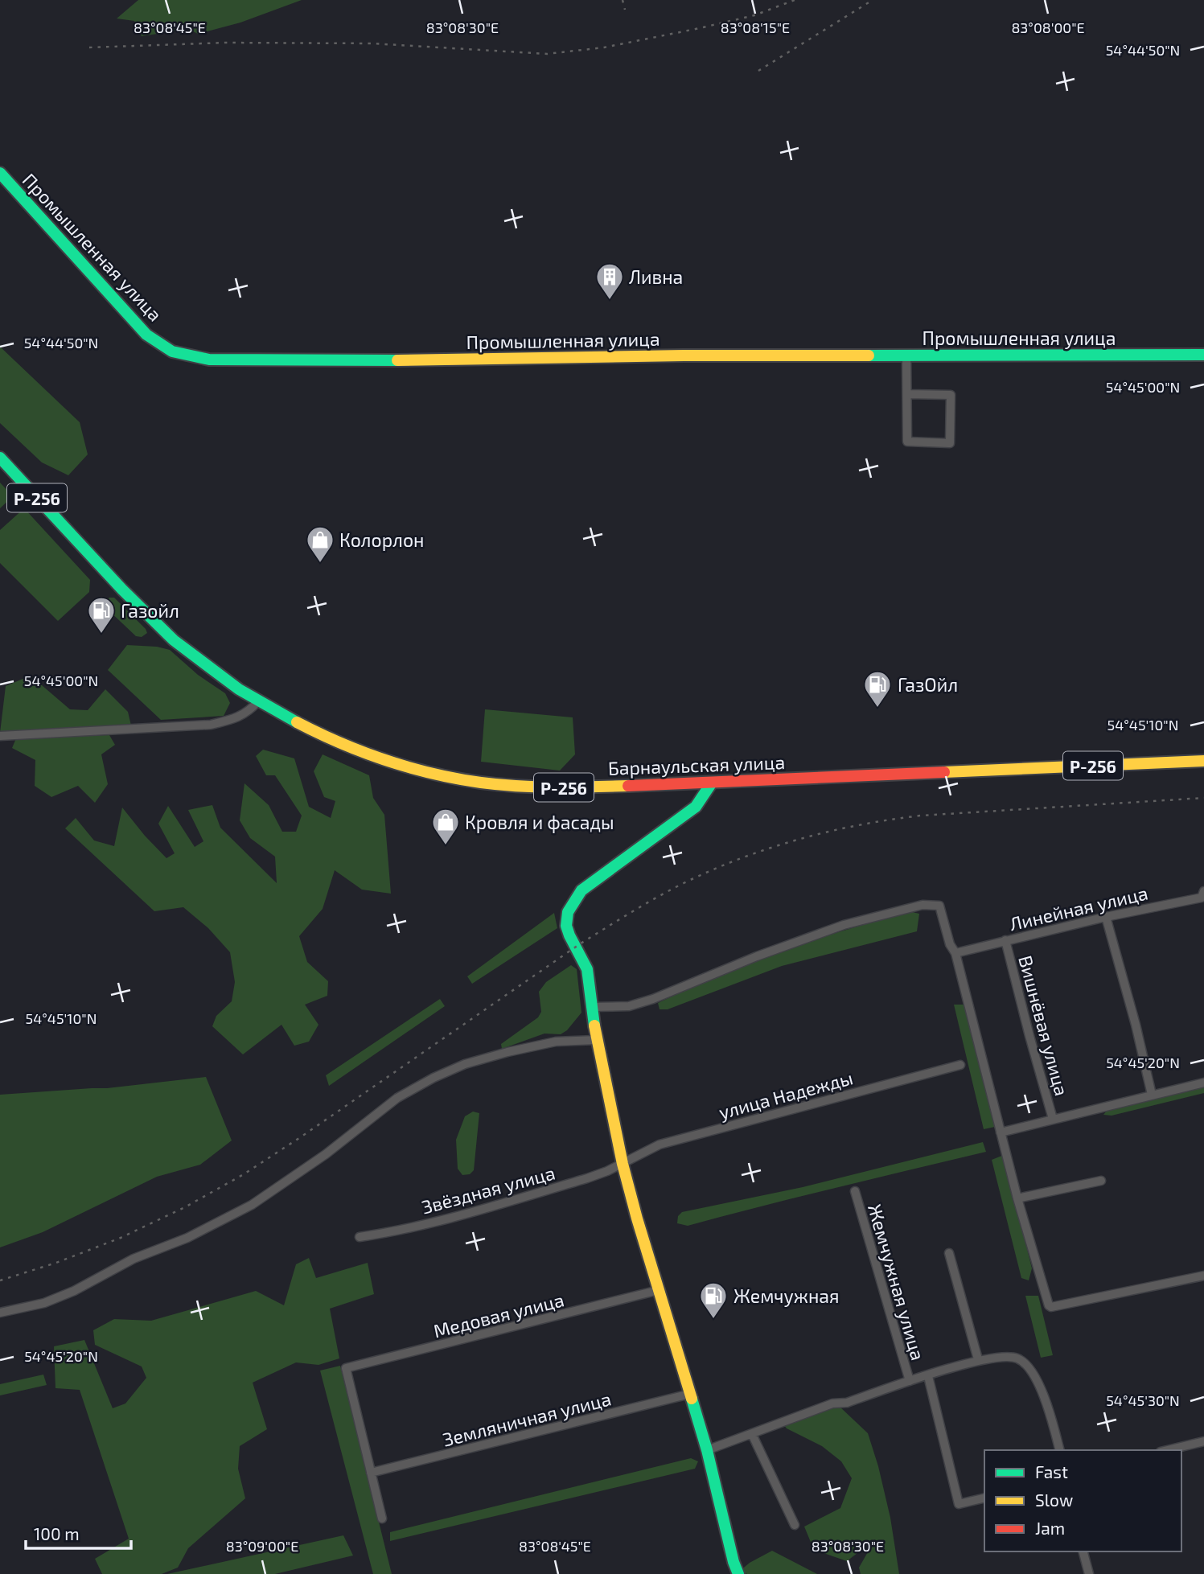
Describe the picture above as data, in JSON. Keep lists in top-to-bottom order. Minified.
{"streets":{"main road":["Промышленная улица","Р-256","Барнаульская улица"],"street":["Линейная улица","Вишнёвая улица","улица Надежды","Звёздная улица","Жемчужная улица","Медовая улица","Земляничная улица"]},"crossings":[["Линейная улица","Вишнёвая улица"],["улица Надежды","Звёздная улица"],["Медовая улица","Земляничная улица"]],"places":{"building":["Ливна"],"shop":["Колорлон","Кровля и фасады"],"fuel station":["Газойл","ГазОйл","Жемчужная"]},"legend":["Fast","Slow","Jam"],"scale_bar":"100 m","coordinates":["83°08'45\"E","83°08'30\"E","83°08'15\"E","83°08'00\"E","54°44'50\"N","54°45'00\"N","54°45'10\"N","54°45'20\"N","54°45'30\"N","83°09'00\"E"]}
